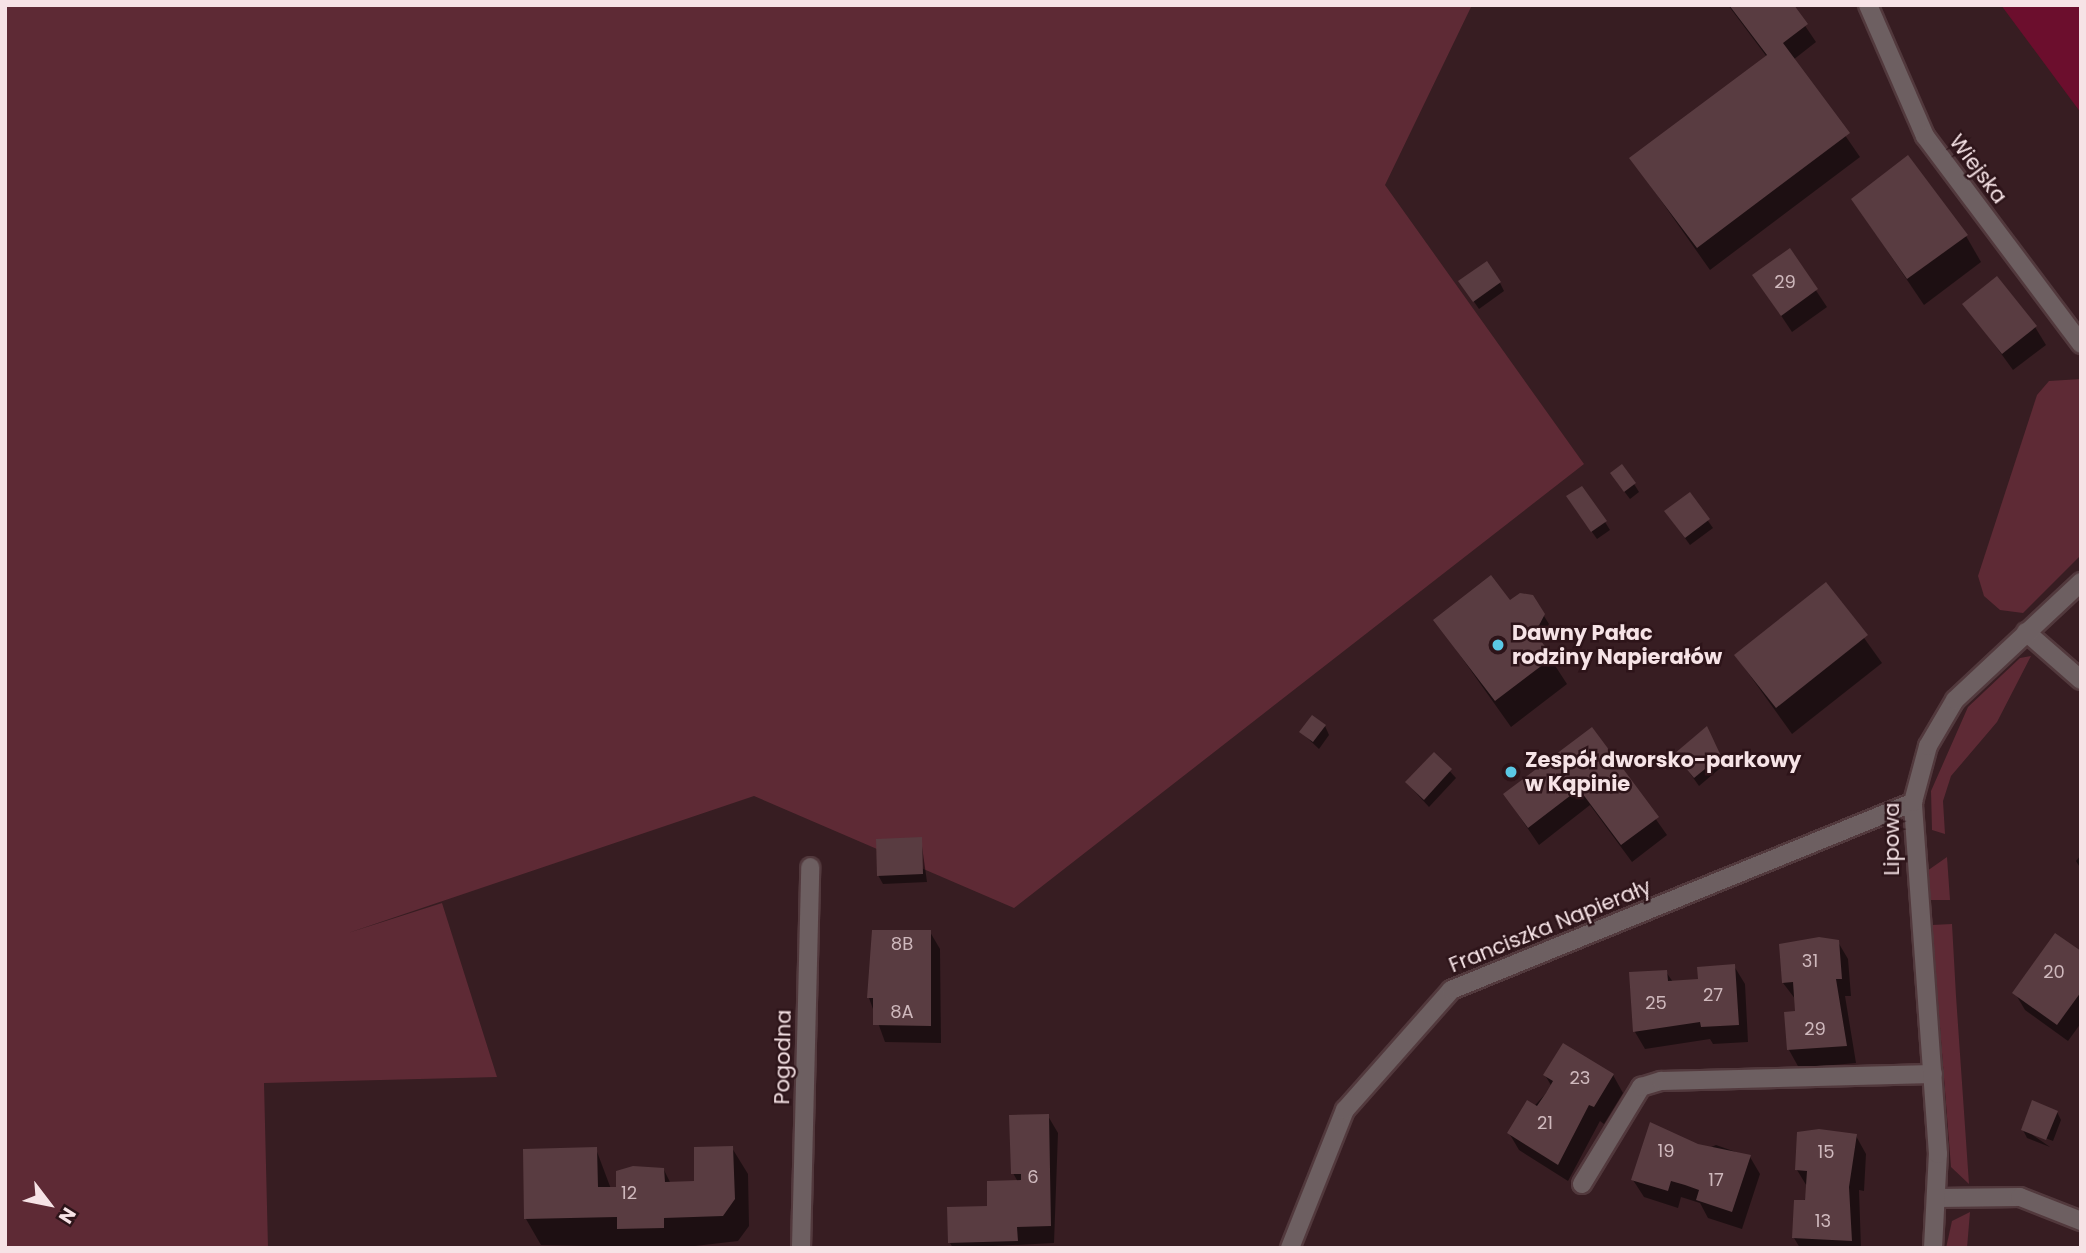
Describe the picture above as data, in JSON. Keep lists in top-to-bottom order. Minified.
{"streets":{"street":["Wiejska","Lipowa","Franciszka Napierały","Pogodna"]},"crossings":[["Lipowa","Franciszka Napierały"]],"places":["Dawny Pałac rodziny Napierałów","Zespół dworsko-parkowy w Kąpinie"],"house_numbers":["29","8B","31","20","27","25","8A","29","23","21","19","15","6","17","12","13"],"north":"bottom right"}
